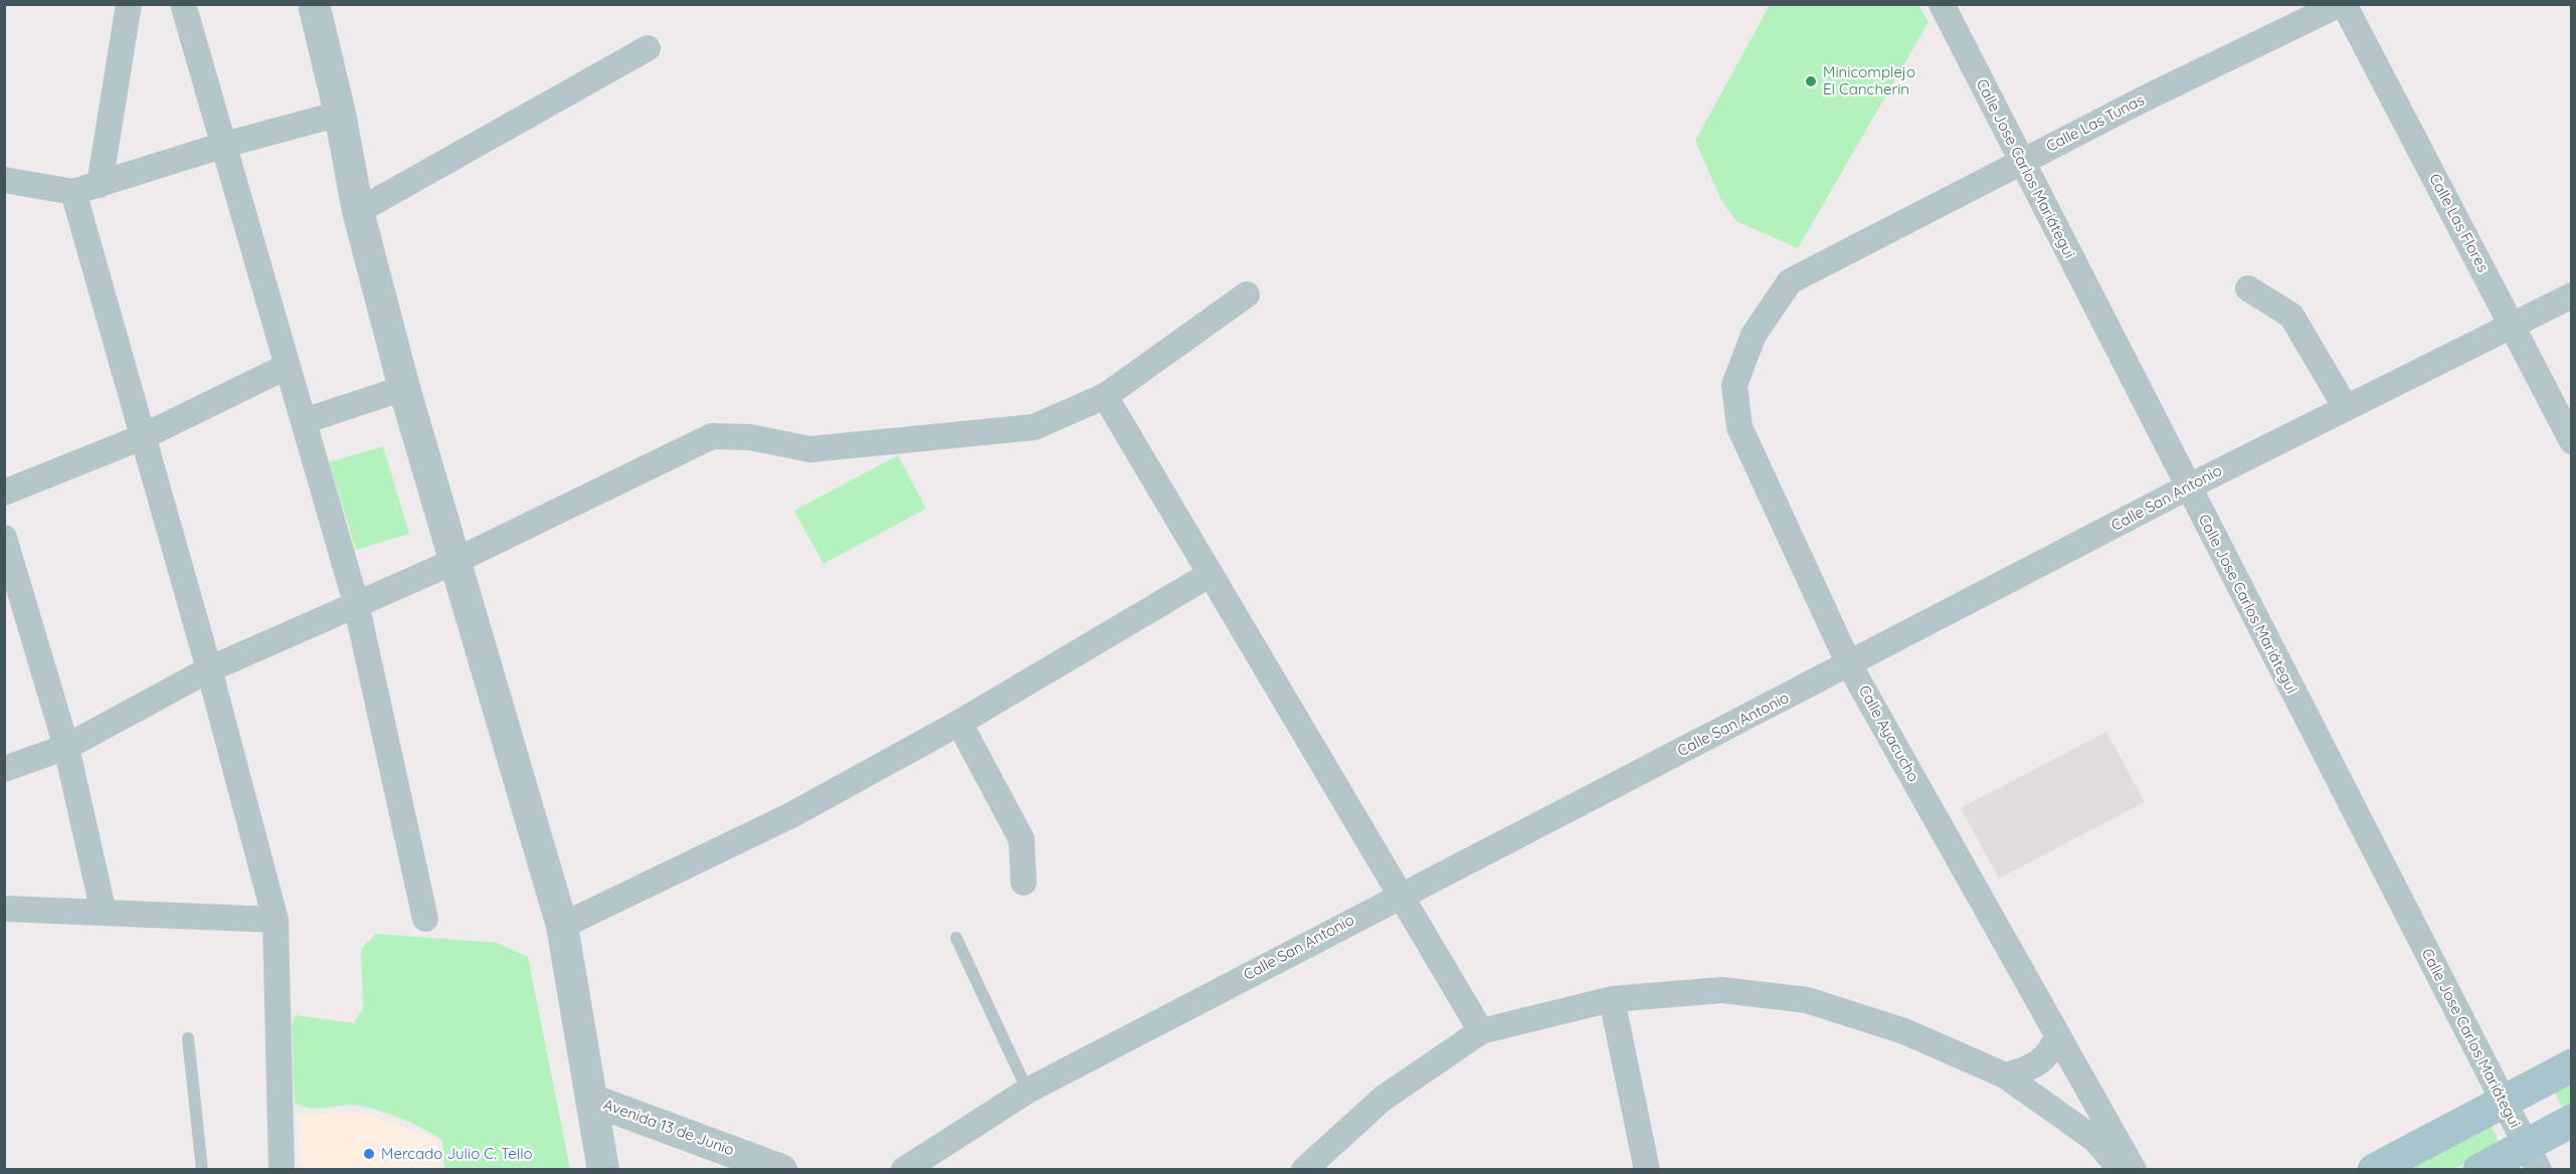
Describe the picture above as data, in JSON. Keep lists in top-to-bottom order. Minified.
{"streets":{"street":["Calle Las Tunas","Calle Jose Carlos Mariátegui","Calle Las Flores","Calle San Antonio","Calle Ayacucho","Avenida 13 de Junio"]},"crossings":[["Calle Las Tunas","Calle Jose Carlos Mariátegui"],["Calle Las Tunas","Calle Las Flores"],["Calle Las Tunas","Calle Ayacucho"],["Calle Jose Carlos Mariátegui","Calle San Antonio"],["Calle Las Flores","Calle San Antonio"],["Calle San Antonio","Calle Ayacucho"]],"places":["Minicomplejo El Cancherin","Mercado Julio C. Tello"]}
